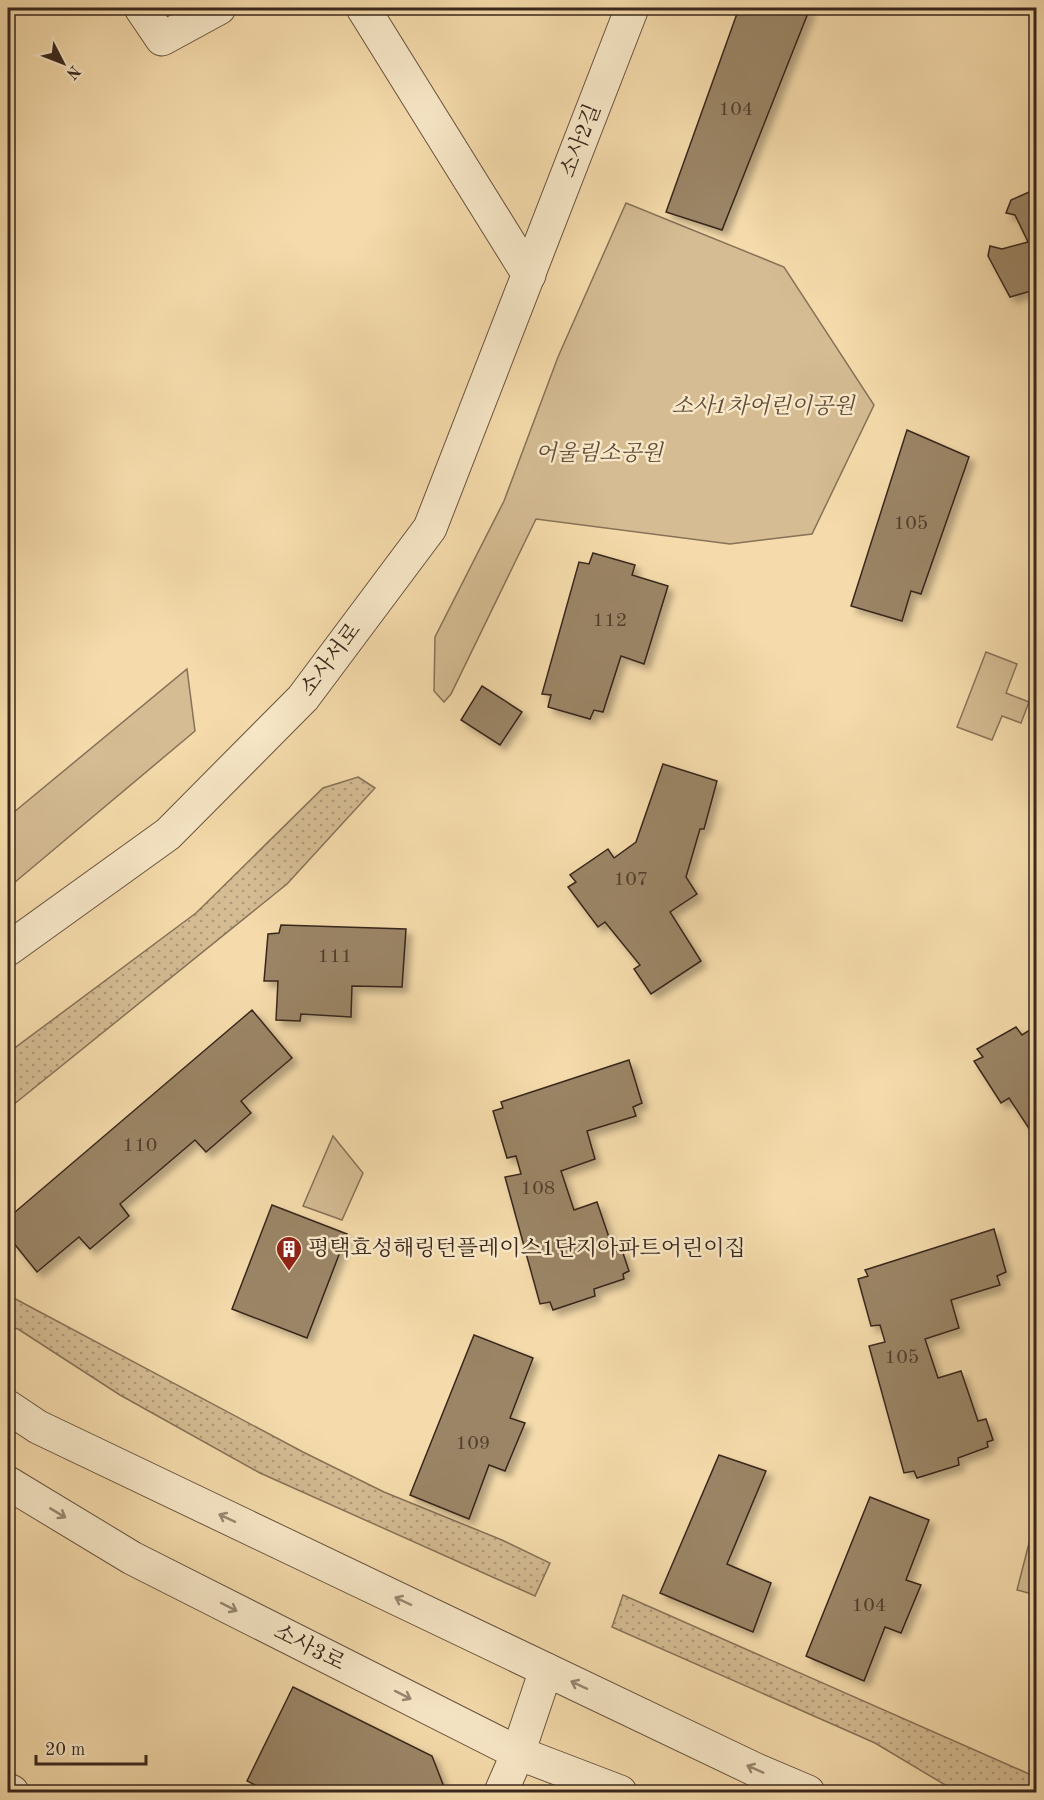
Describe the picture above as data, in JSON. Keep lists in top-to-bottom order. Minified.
{"streets":{"street":["소사2길","소사서로","소사3로"]},"crossings":[["소사2길","소사서로"]],"parks":["소사1차어린이공원","어울림소공원"],"places":{"building":["평택효성해링턴플레이스1단지아파트어린이집"]},"house_numbers":["104","105","112","107","111","110","108","105","109","104"],"scale_bar":"20 m","north":"bottom right"}
